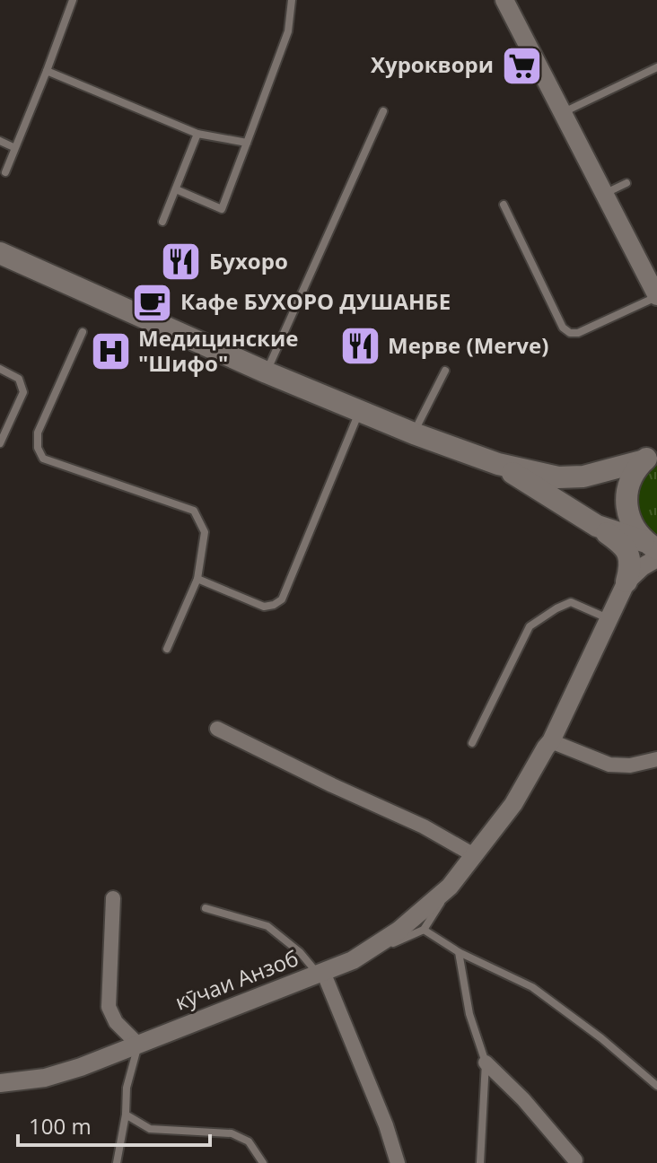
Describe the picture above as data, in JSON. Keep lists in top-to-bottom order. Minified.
{"streets":{"street":["кӯчаи Анзоб"]},"places":{"supermarket":["Хуроквори"],"restaurant":["Бухоро","Мерве (Merve)"],"cafe":["Кафе БУХОРО ДУШАНБЕ"],"hospital":["Медицинские \"Шифо\""]},"scale_bar":"100 m"}
